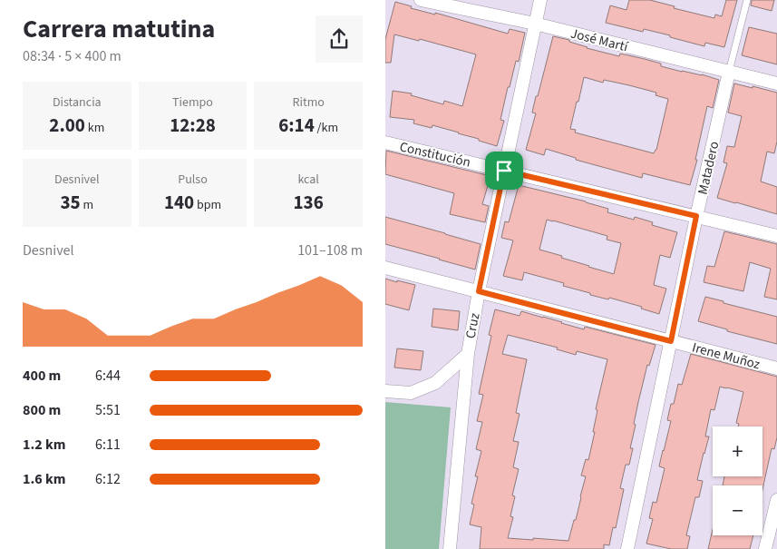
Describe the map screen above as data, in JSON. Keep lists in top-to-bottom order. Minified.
{"streets":{"street":["José Martí","Constitución","Matadero","Cruz","Irene Muñoz"]},"crossings":[["José Martí","Matadero"],["José Martí","Cruz"],["Constitución","Matadero"],["Constitución","Cruz"],["Matadero","Irene Muñoz"],["Cruz","Irene Muñoz"]],"page":{"heading":["Carrera matutina","08:34 · 5 × 400 m"],"stats":[["Distancia","2.00 km"],["Tiempo","12:28"],["Ritmo","6:14 /km"],["Desnivel","35 m"],["Pulso","140 bpm"],["kcal","136"]],"chart":["Desnivel","101–108 m"],"list":[{"name":"400 m","note":"6:44"},{"name":"800 m","note":"5:51"},{"name":"1.2 km","note":"6:11"},{"name":"1.6 km","note":"6:12"}],"map_buttons":["+","−"]}}
